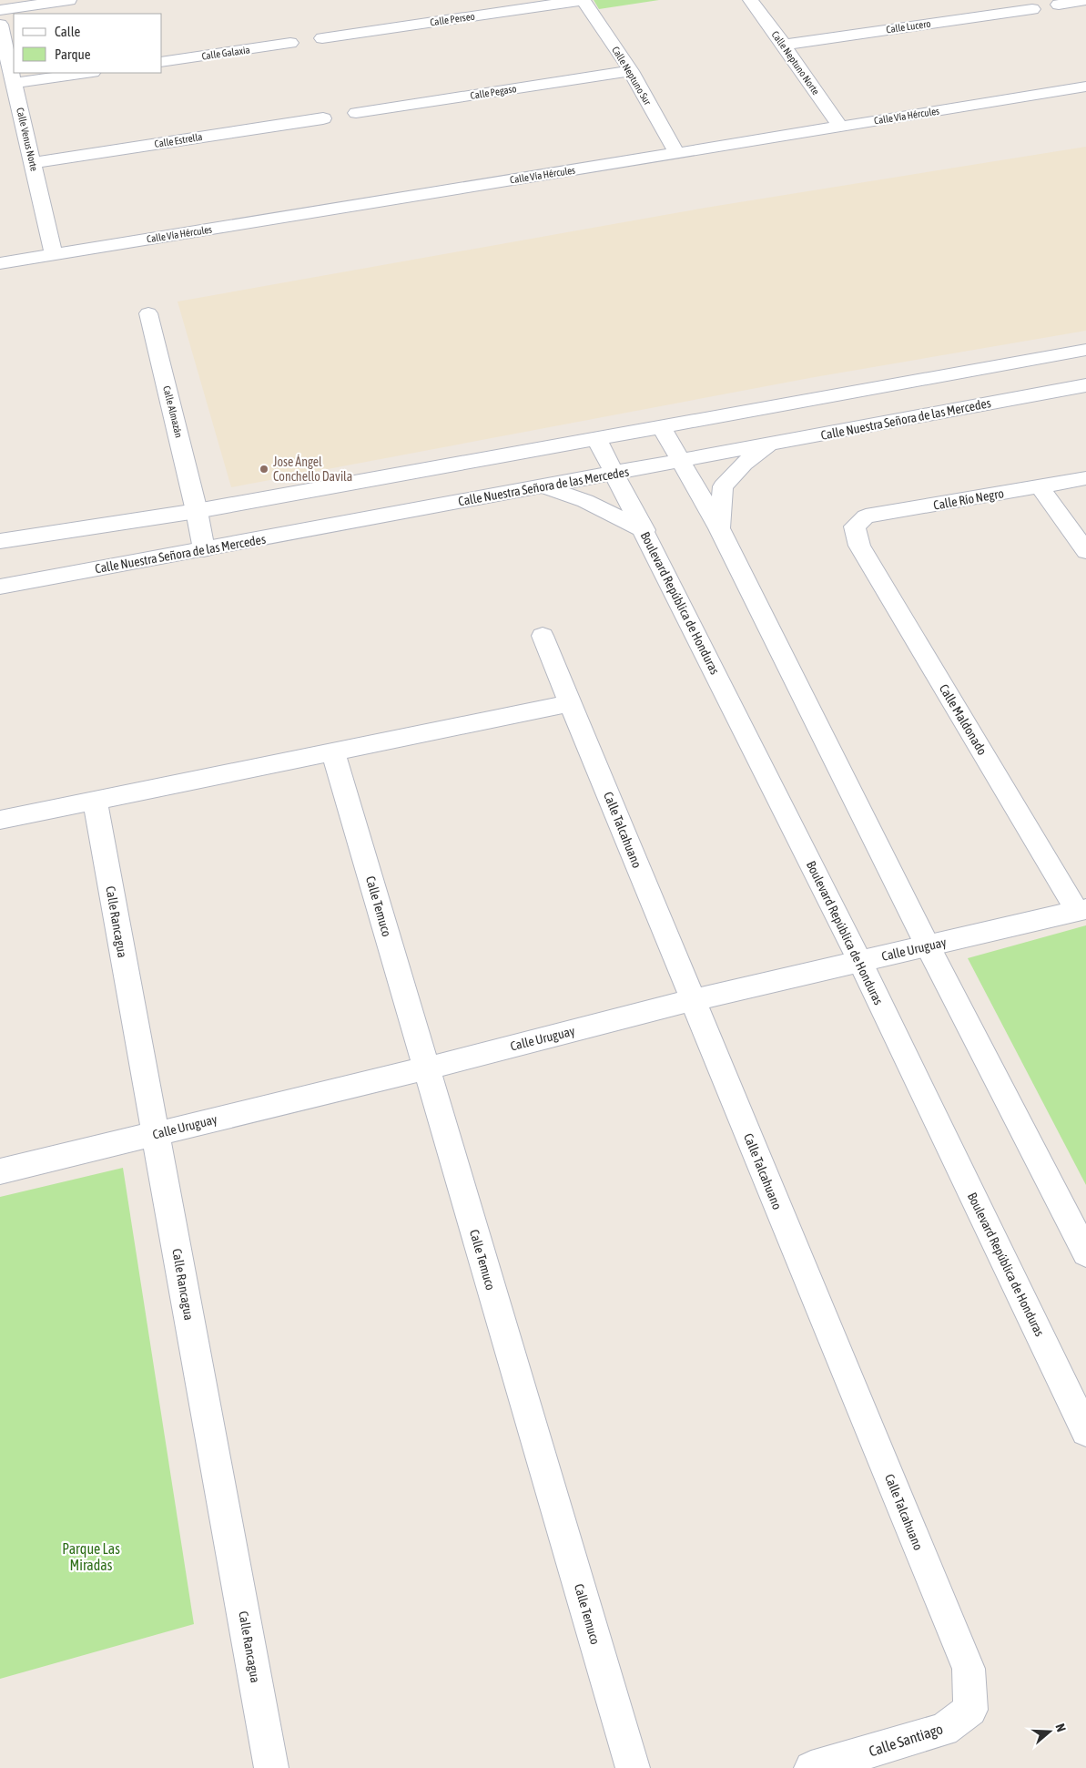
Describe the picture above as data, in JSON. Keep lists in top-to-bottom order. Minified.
{"streets":{"street":["Calle Perseo","Calle Lucero","Calle Galaxia","Calle Neptuno Norte","Calle Neptuno Sur","Calle Pegaso","Calle Vía Hércules","Calle Venus Norte","Calle Estrella","Calle Almazán","Calle Nuestra Señora de las Mercedes","Calle Río Negro","Boulevard República de Honduras","Calle Maldonado","Calle Talcahuano","Calle Temuco","Calle Rancagua","Calle Uruguay","Calle Santiago"]},"crossings":[["Calle Perseo","Calle Neptuno Sur"],["Calle Lucero","Calle Neptuno Norte"],["Calle Neptuno Norte","Calle Vía Hércules"],["Calle Neptuno Sur","Calle Pegaso"],["Calle Neptuno Sur","Calle Vía Hércules"],["Calle Vía Hércules","Calle Venus Norte"],["Calle Venus Norte","Calle Estrella"],["Calle Almazán","Calle Nuestra Señora de las Mercedes"],["Calle Nuestra Señora de las Mercedes","Boulevard República de Honduras"],["Calle Río Negro","Calle Maldonado"],["Boulevard República de Honduras","Calle Uruguay"],["Calle Maldonado","Calle Uruguay"],["Calle Talcahuano","Calle Uruguay"],["Calle Talcahuano","Calle Santiago"],["Calle Temuco","Calle Uruguay"],["Calle Rancagua","Calle Uruguay"]],"parks":["Parque Las Miradas"],"places":["Jose Ángel Conchello Davila"],"legend":["Calle","Parque"],"north":"right"}
